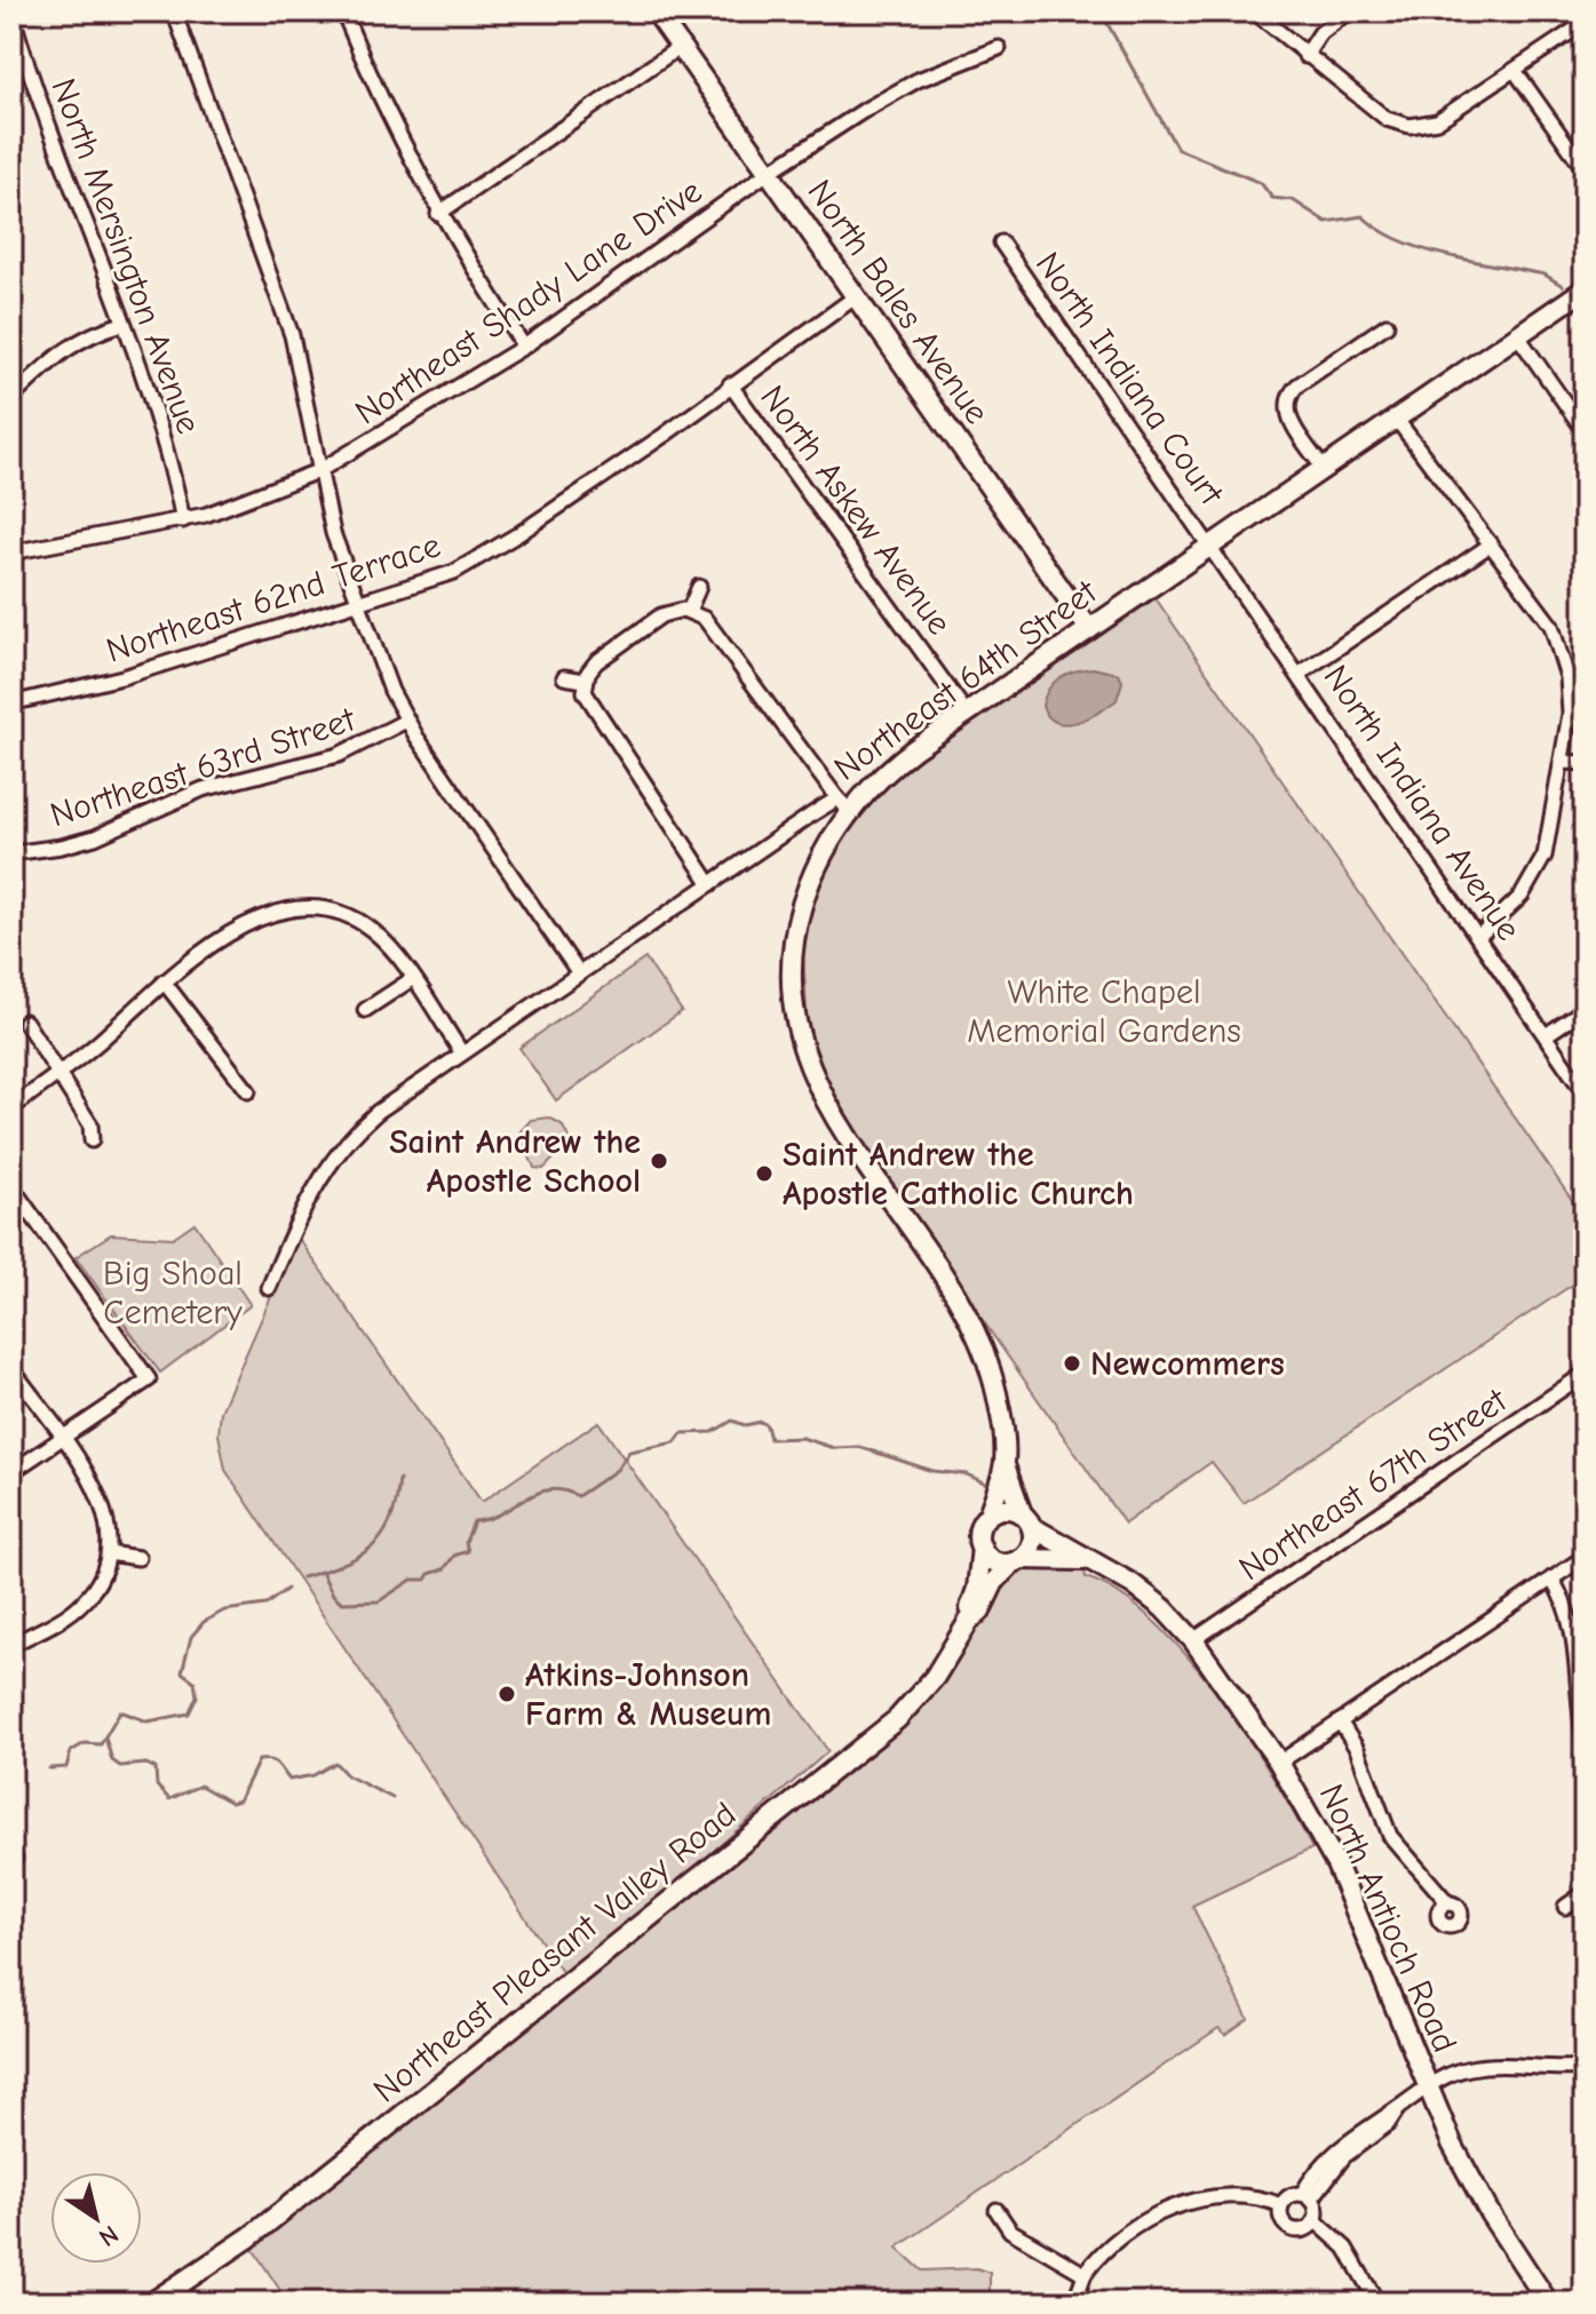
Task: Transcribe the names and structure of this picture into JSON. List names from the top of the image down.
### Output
{
  "streets": {
    "street": [
      "North Mersington Avenue",
      "Northeast Shady Lane Drive",
      "North Bales Avenue",
      "North Indiana Court",
      "North Askew Avenue",
      "Northeast 62nd Terrace",
      "Northeast 64th Street",
      "Northeast 63rd Street",
      "North Indiana Avenue",
      "Northeast 67th Street",
      "North Antioch Road",
      "Northeast Pleasant Valley Road"
    ]
  },
  "crossings": [
    ["North Mersington Avenue", "Northeast Shady Lane Drive"],
    ["Northeast Shady Lane Drive", "North Bales Avenue"],
    ["North Bales Avenue", "Northeast 62nd Terrace"],
    ["North Bales Avenue", "Northeast 64th Street"],
    ["North Indiana Court", "Northeast 64th Street"],
    ["North Indiana Court", "North Indiana Avenue"],
    ["North Askew Avenue", "Northeast 62nd Terrace"],
    ["North Askew Avenue", "Northeast 64th Street"],
    ["Northeast 64th Street", "North Indiana Avenue"],
    ["Northeast 67th Street", "North Antioch Road"],
    ["North Antioch Road", "Northeast Pleasant Valley Road"]
  ],
  "parks": ["White Chapel Memorial Gardens", "Big Shoal Cemetery"],
  "places": [
    "Saint Andrew the Apostle School",
    "Saint Andrew the Apostle Catholic Church",
    "Newcommers",
    "Atkins-Johnson Farm & Museum"
  ],
  "north": "bottom right"
}
